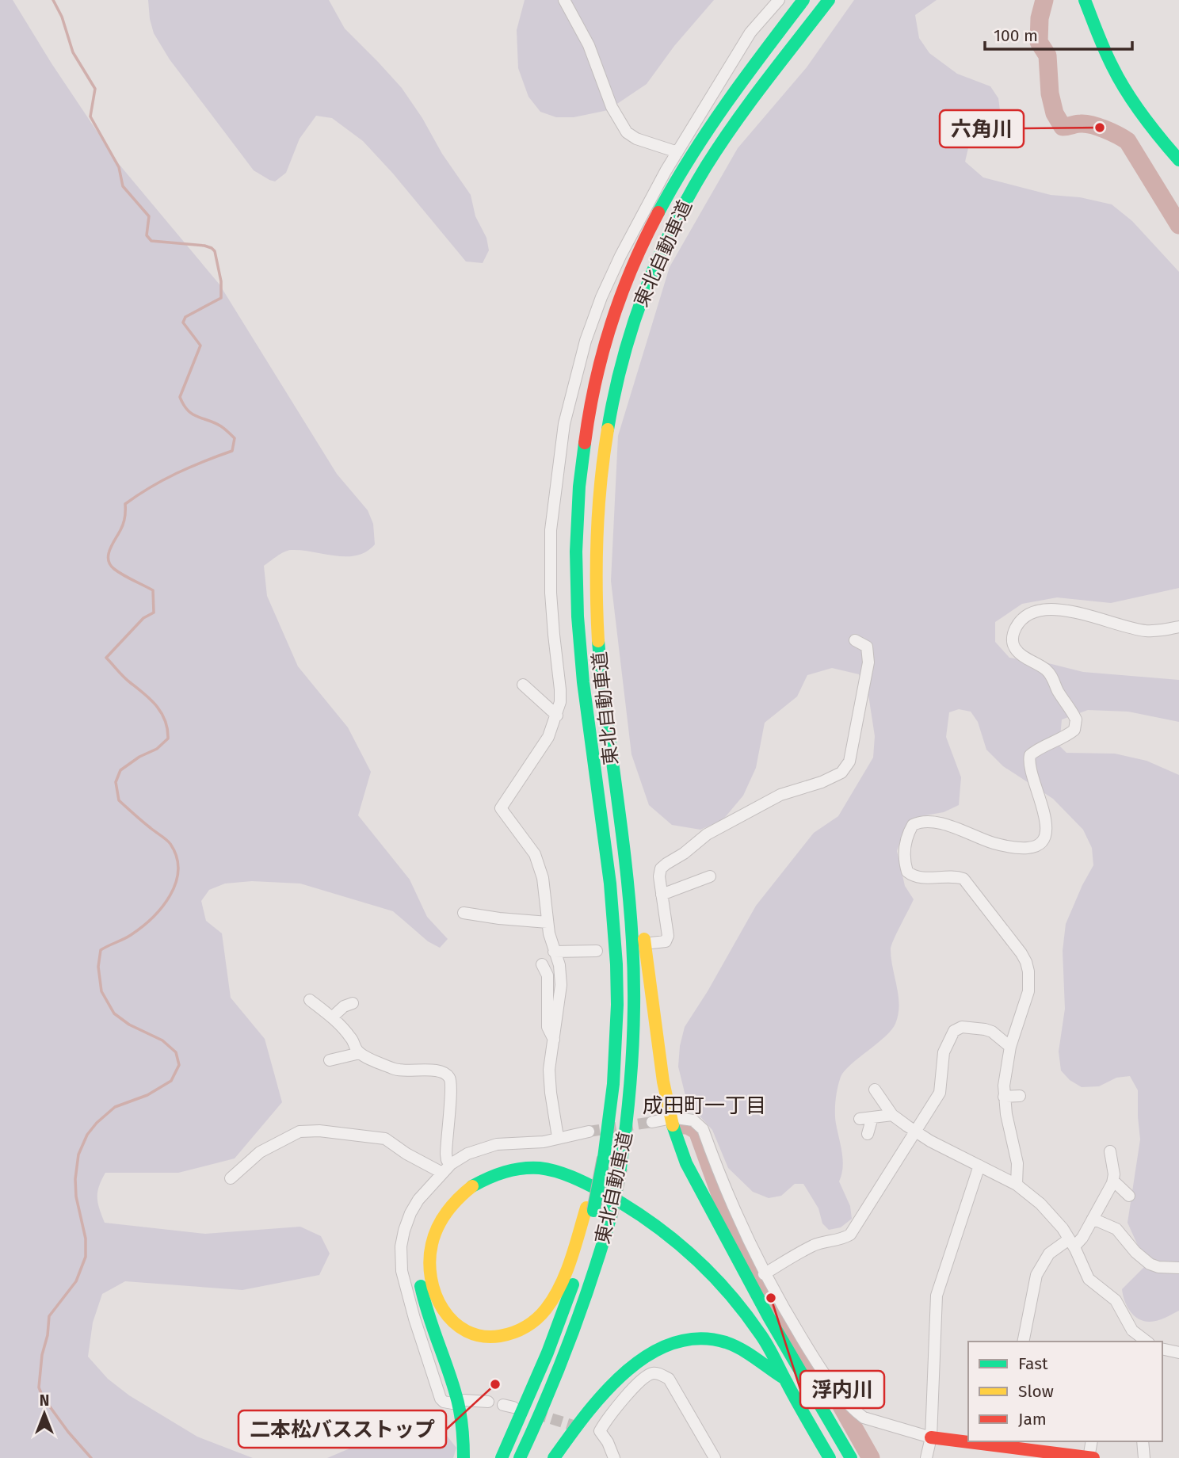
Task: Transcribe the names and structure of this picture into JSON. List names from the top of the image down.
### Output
{
  "streets": {
    "main road": ["東北自動車道"]
  },
  "districts": ["成田町一丁目"],
  "places": ["六角川", "浮内川", "二本松バスストップ"],
  "legend": ["Fast", "Slow", "Jam"],
  "scale_bar": "100 m",
  "north": "top"
}
